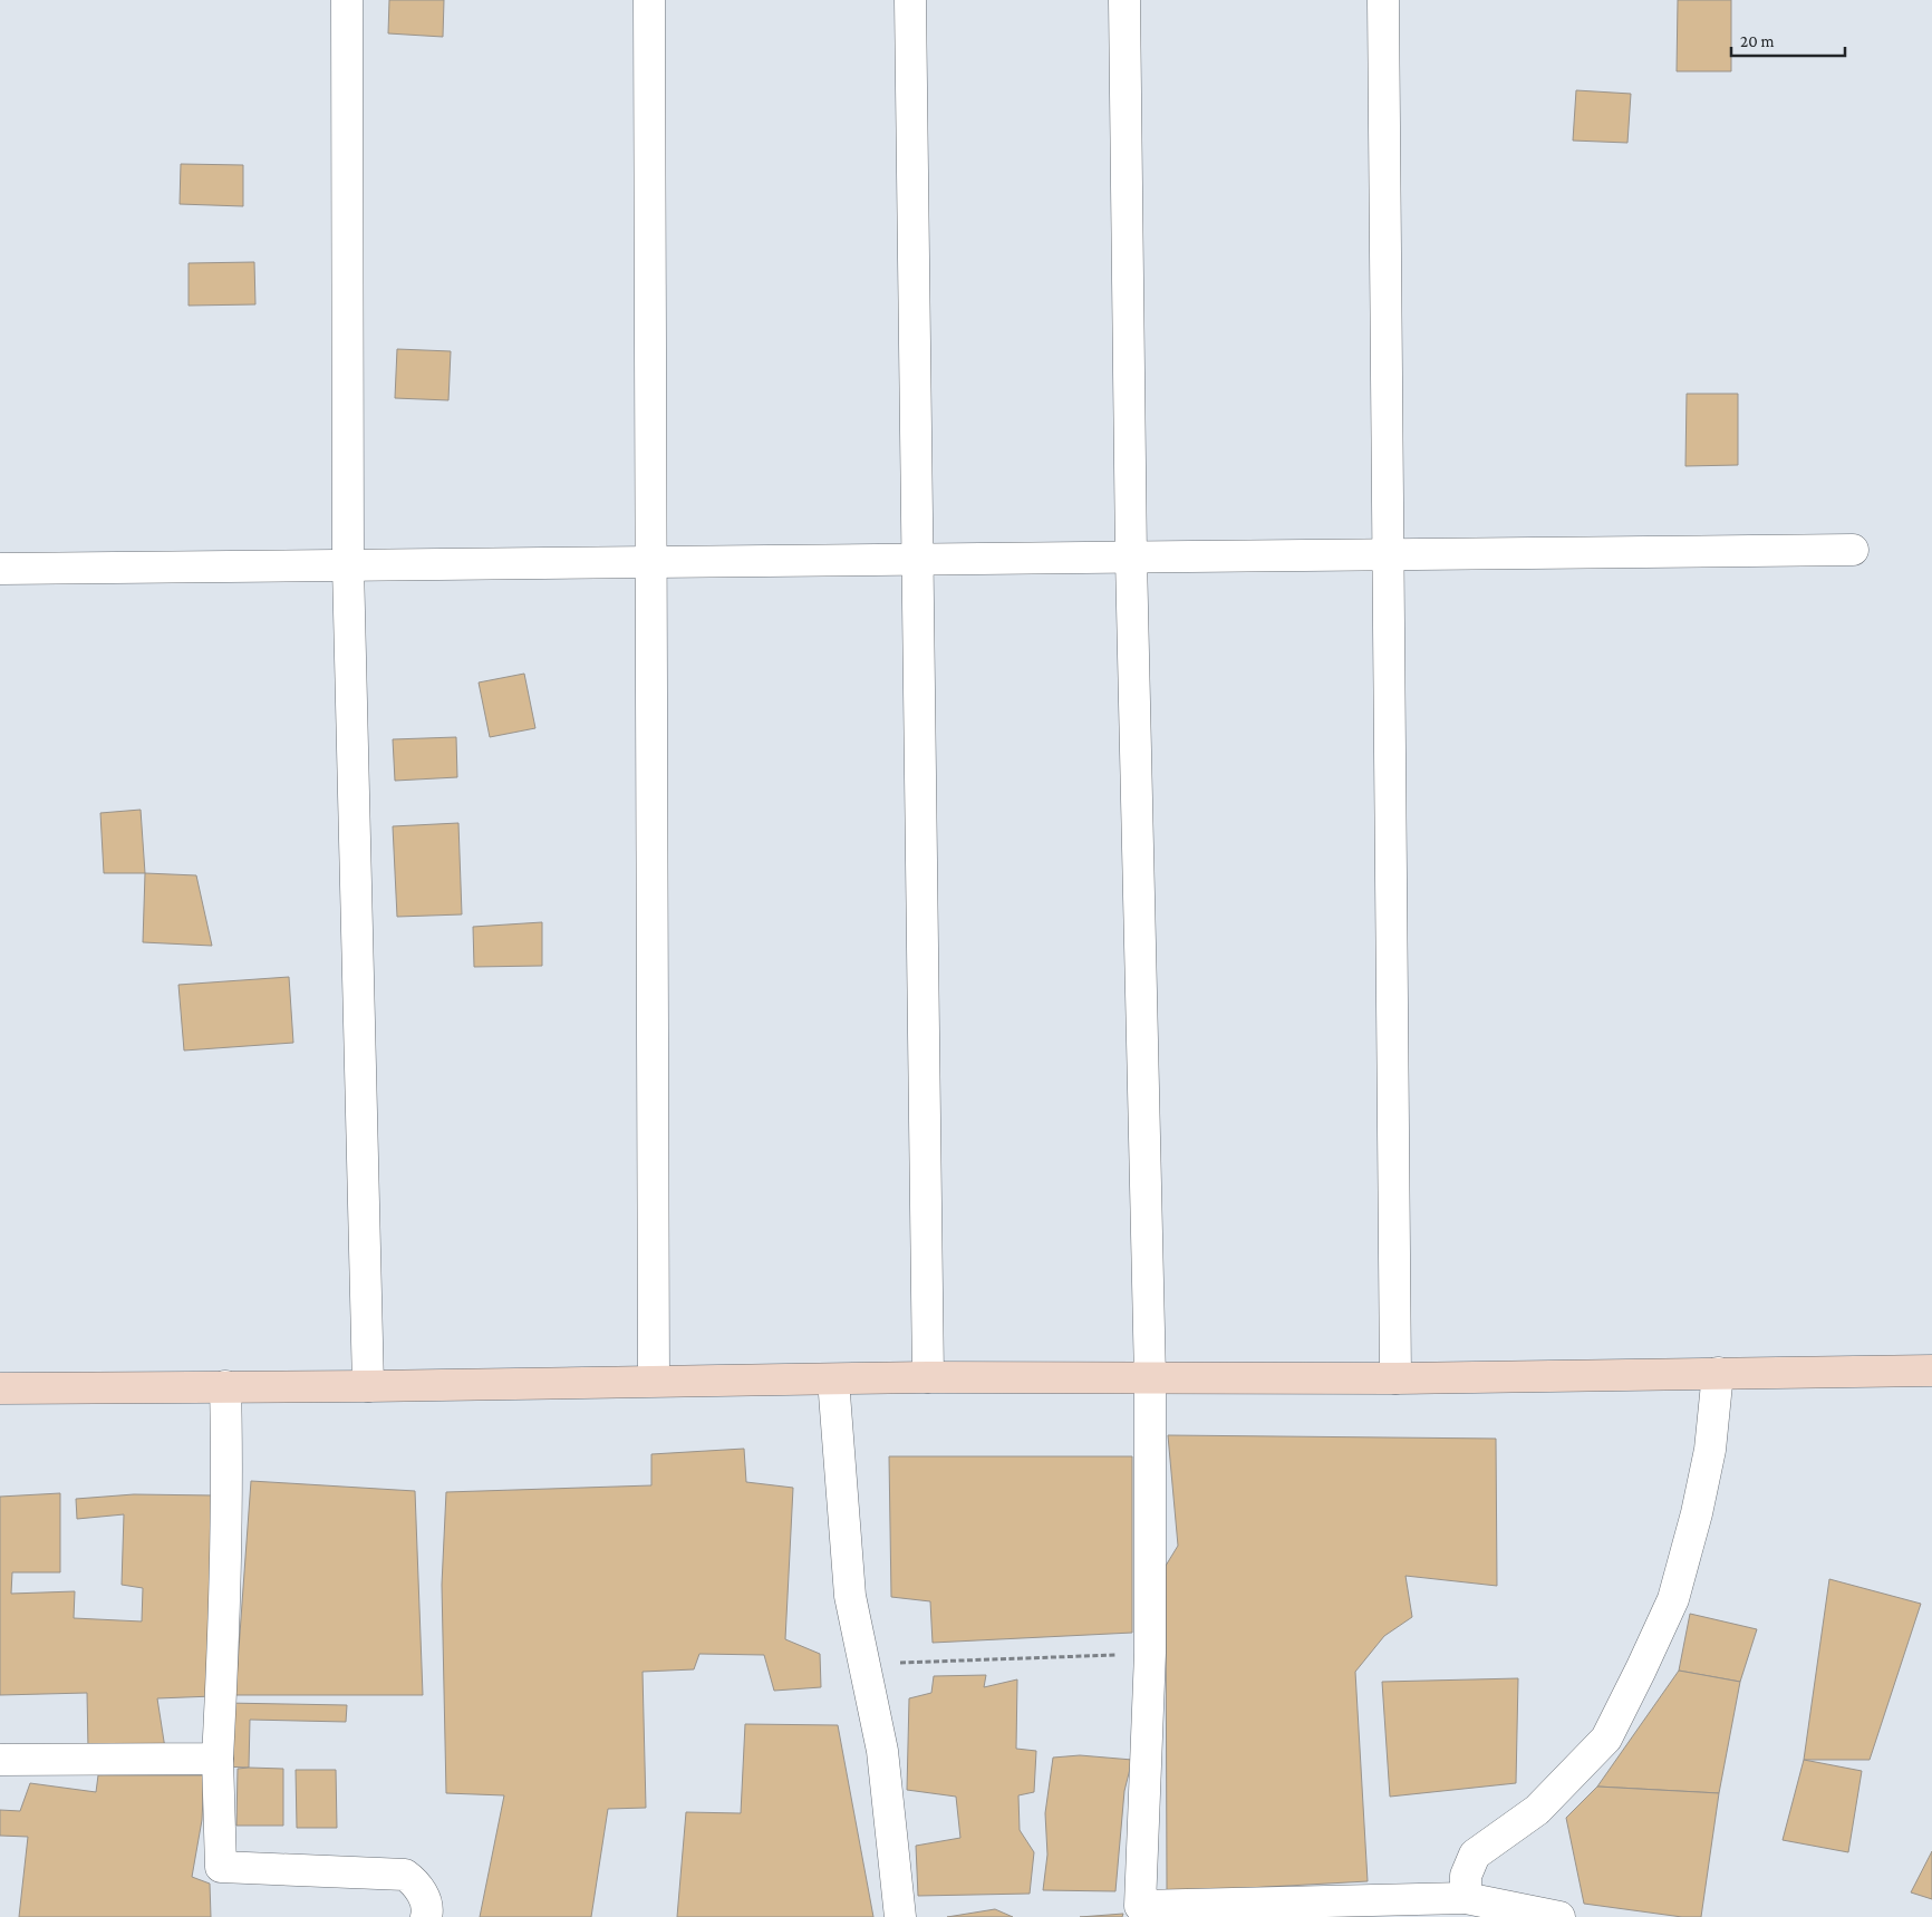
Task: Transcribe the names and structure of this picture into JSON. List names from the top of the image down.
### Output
{
  "scale_bar": "20 m"
}
